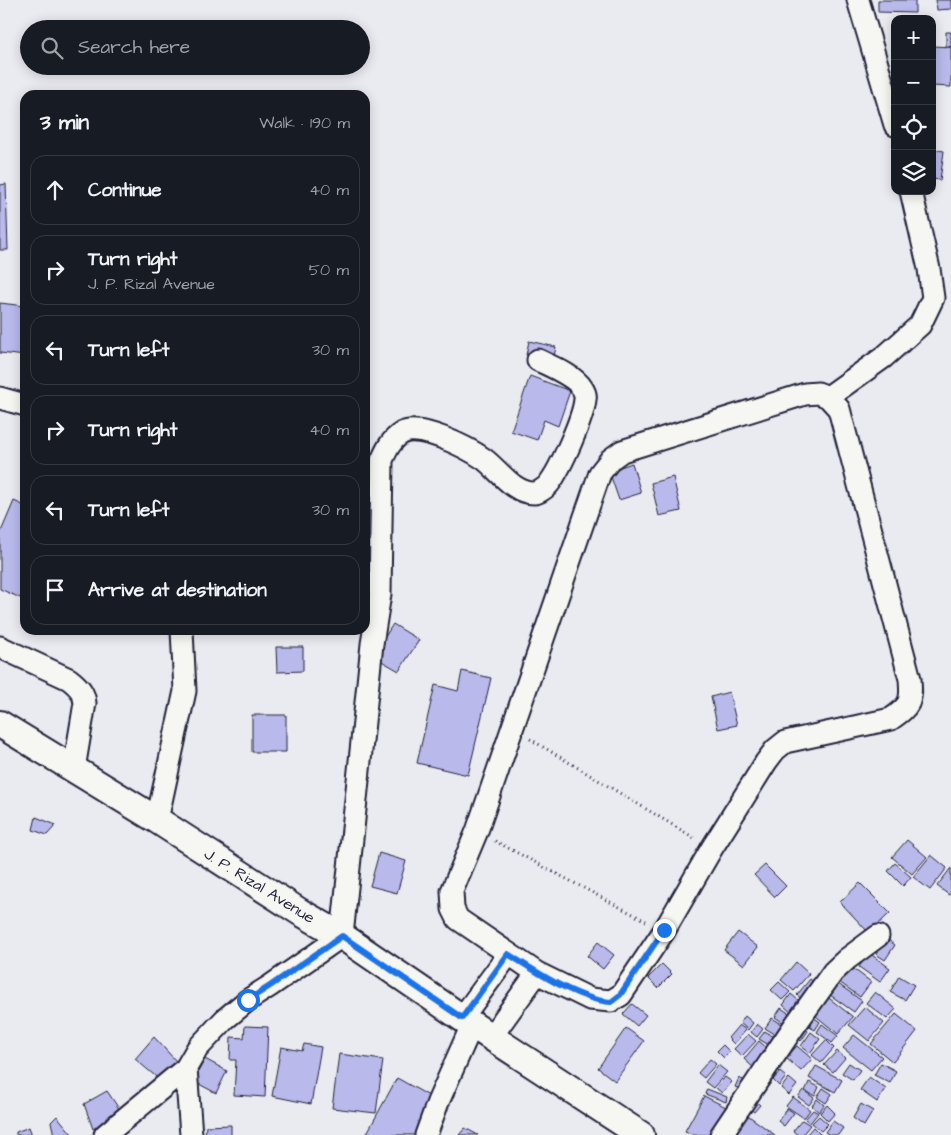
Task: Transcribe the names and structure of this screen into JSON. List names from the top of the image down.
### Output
{
  "streets": {
    "main road": ["J. P. Rizal Avenue"]
  },
  "page": {
    "map_buttons": ["+", "−"],
    "search": "Search here",
    "heading": ["3 min", "Walk · 190 m"],
    "list": [
      ["Continue", "40 m"],
      ["Turn right", "J. P. Rizal Avenue", "50 m"],
      ["Turn left", "30 m"],
      ["Turn right", "40 m"],
      ["Turn left", "30 m"],
      "Arrive at destination"
    ]
  }
}
